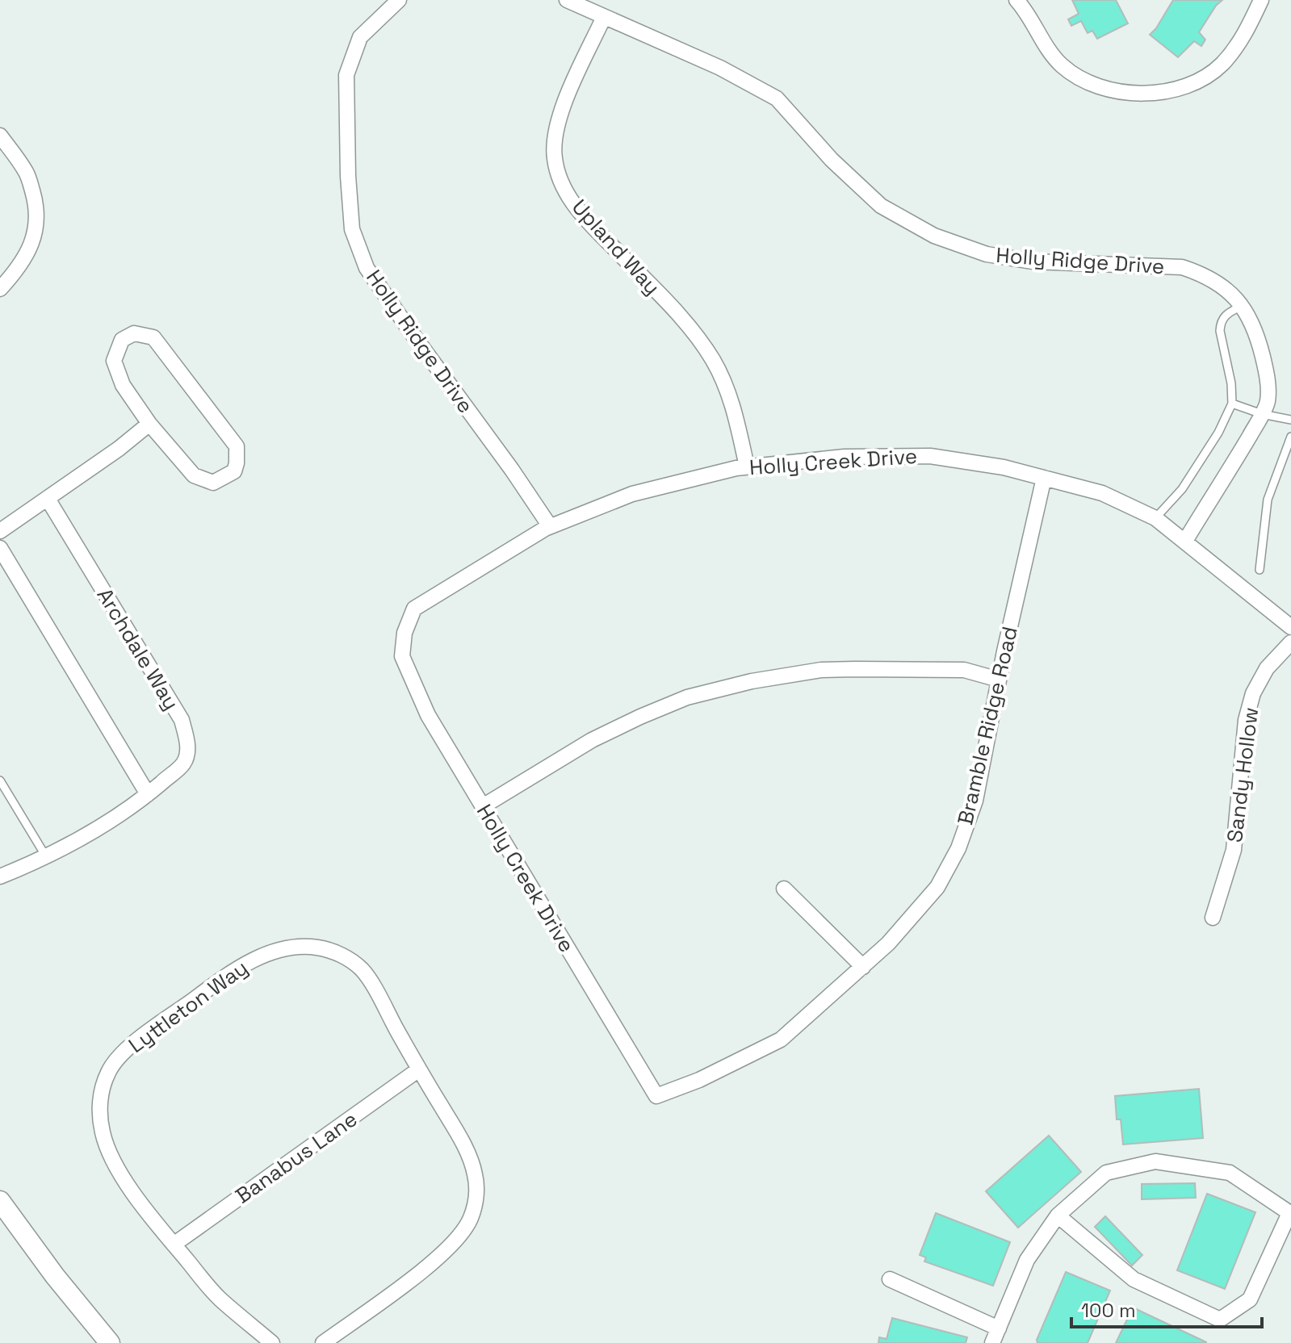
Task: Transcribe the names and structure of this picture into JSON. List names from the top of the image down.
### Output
{
  "streets": {
    "street": [
      "Upland Way",
      "Holly Ridge Drive",
      "Holly Creek Drive",
      "Archdale Way",
      "Bramble Ridge Road",
      "Sandy Hollow",
      "Lyttleton Way",
      "Banabus Lane"
    ]
  },
  "crossings": [
    ["Upland Way", "Holly Ridge Drive"],
    ["Upland Way", "Holly Creek Drive"],
    ["Holly Ridge Drive", "Holly Creek Drive"],
    ["Holly Creek Drive", "Bramble Ridge Road"],
    ["Lyttleton Way", "Banabus Lane"]
  ],
  "scale_bar": "100 m"
}
